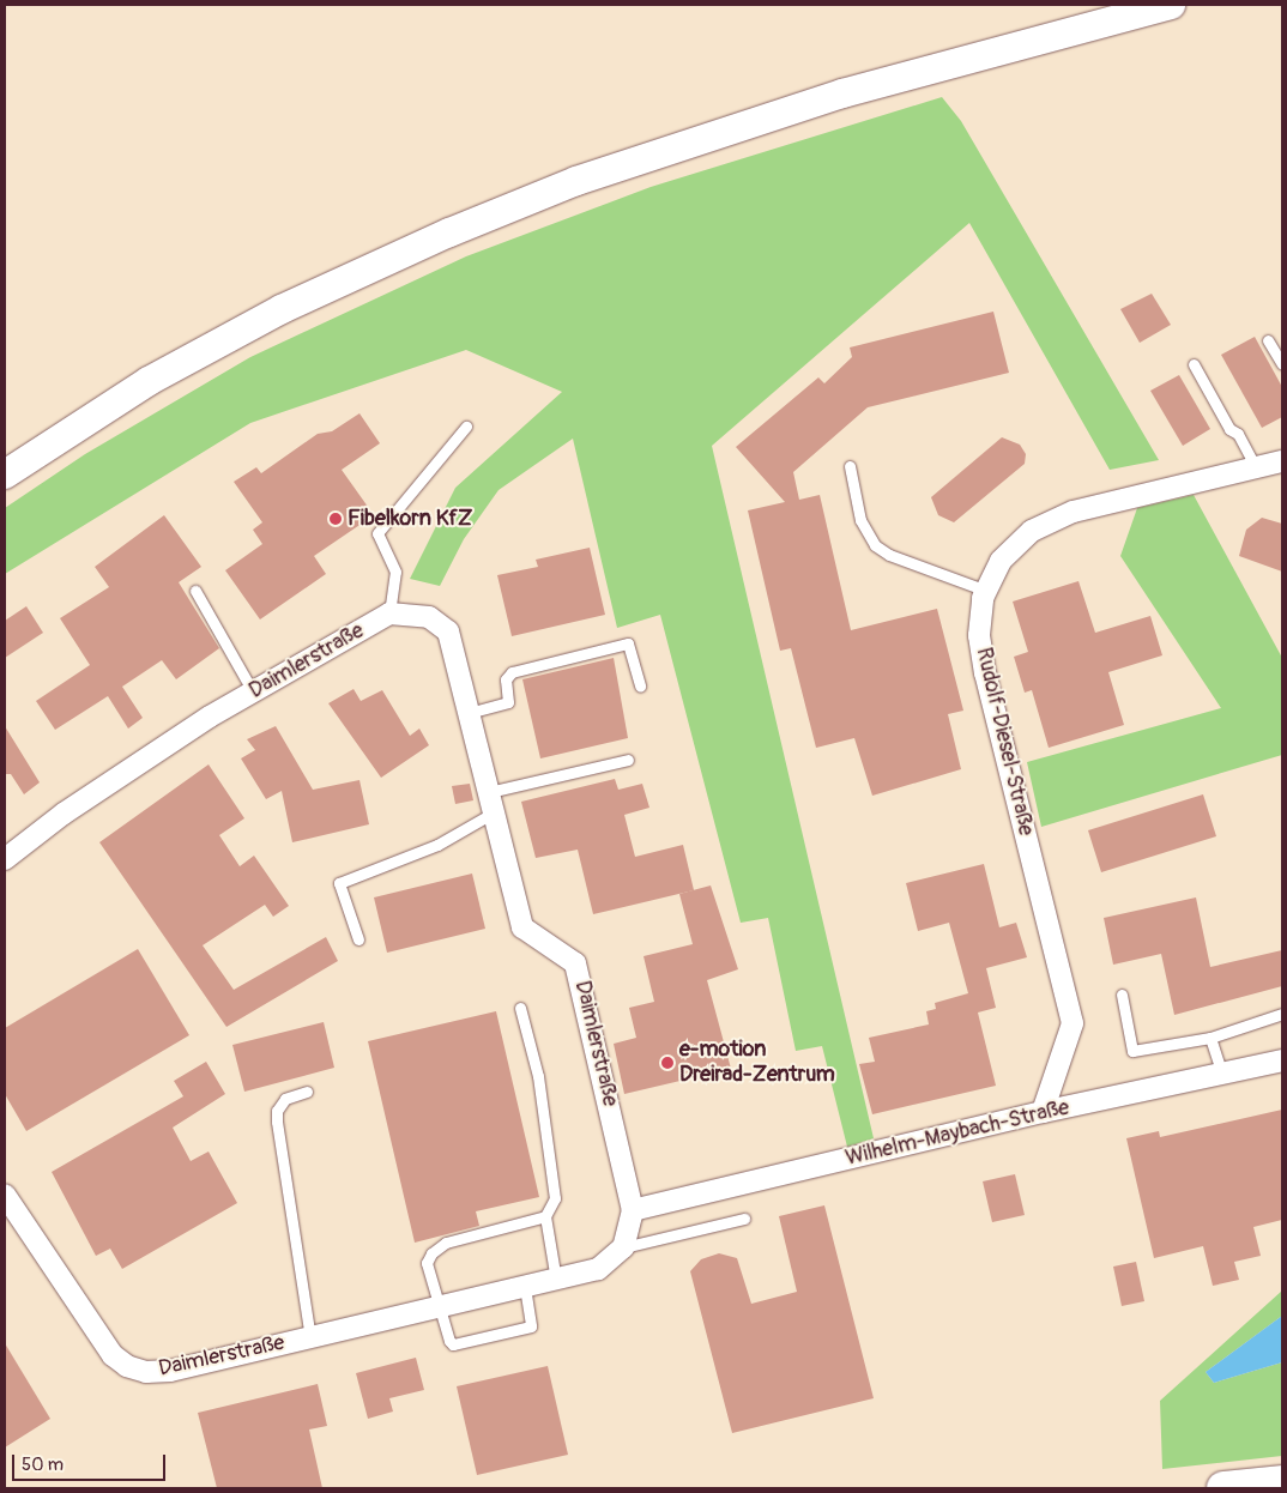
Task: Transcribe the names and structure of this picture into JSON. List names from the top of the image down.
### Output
{
  "streets": {
    "street": ["Daimlerstraße", "Rudolf-Diesel-Straße", "Wilhelm-Maybach-Straße"]
  },
  "crossings": [
    ["Daimlerstraße", "Wilhelm-Maybach-Straße"],
    ["Rudolf-Diesel-Straße", "Wilhelm-Maybach-Straße"]
  ],
  "places": ["Fibelkorn KfZ", "e-motion Dreirad-Zentrum"],
  "scale_bar": "50 m"
}
